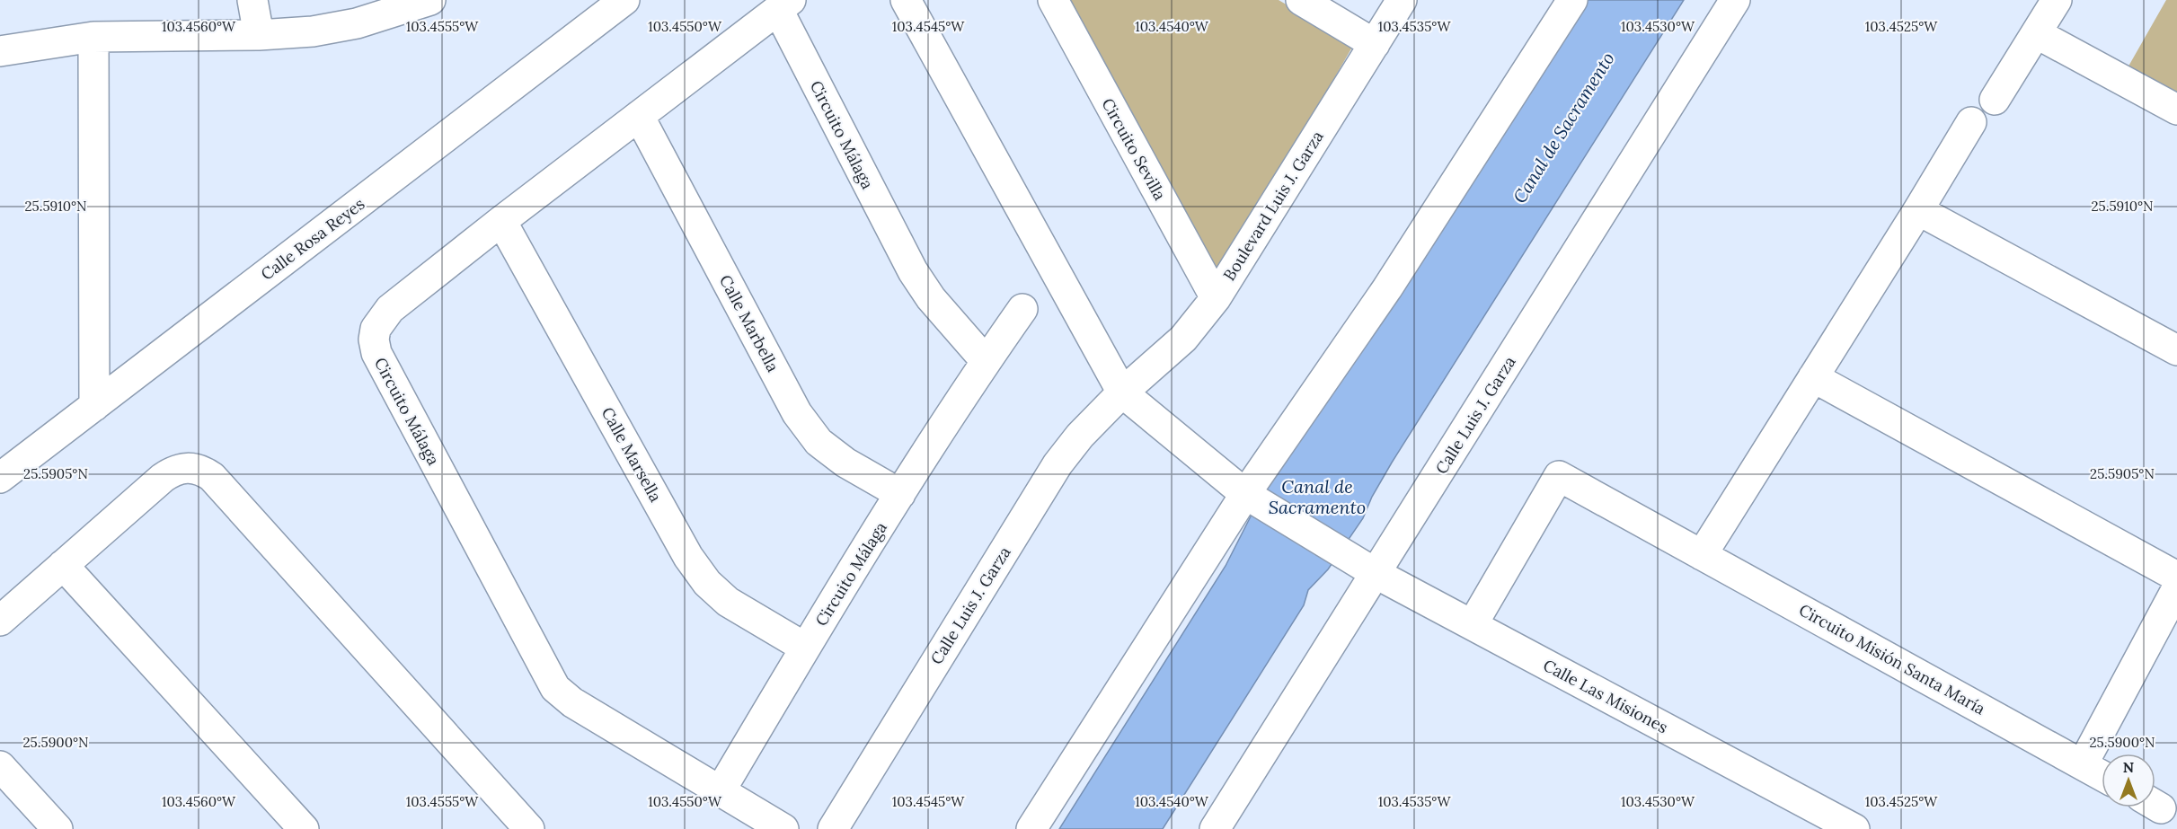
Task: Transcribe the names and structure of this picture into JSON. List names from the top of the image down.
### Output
{
  "streets": {
    "street": [
      "Circuito Málaga",
      "Circuito Sevilla",
      "Boulevard Luis J. Garza",
      "Calle Rosa Reyes",
      "Calle Marbella",
      "Calle Luis J. Garza",
      "Calle Marsella",
      "Circuito Misión Santa María",
      "Calle Las Misiones"
    ]
  },
  "crossings": [
    ["Circuito Málaga", "Calle Marbella"],
    ["Circuito Málaga", "Calle Marsella"],
    ["Circuito Sevilla", "Boulevard Luis J. Garza"],
    ["Boulevard Luis J. Garza", "Calle Luis J. Garza"],
    ["Boulevard Luis J. Garza", "Calle Las Misiones"],
    ["Calle Luis J. Garza", "Calle Las Misiones"],
    ["Circuito Misión Santa María", "Calle Las Misiones"]
  ],
  "water": ["Canal de Sacramento"],
  "north": "top",
  "coordinates": [
    "103.4560°W",
    "103.4555°W",
    "103.4550°W",
    "103.4545°W",
    "103.4540°W",
    "103.4535°W",
    "103.4530°W",
    "103.4525°W",
    "25.5910°N",
    "25.5905°N",
    "25.5900°N"
  ]
}
